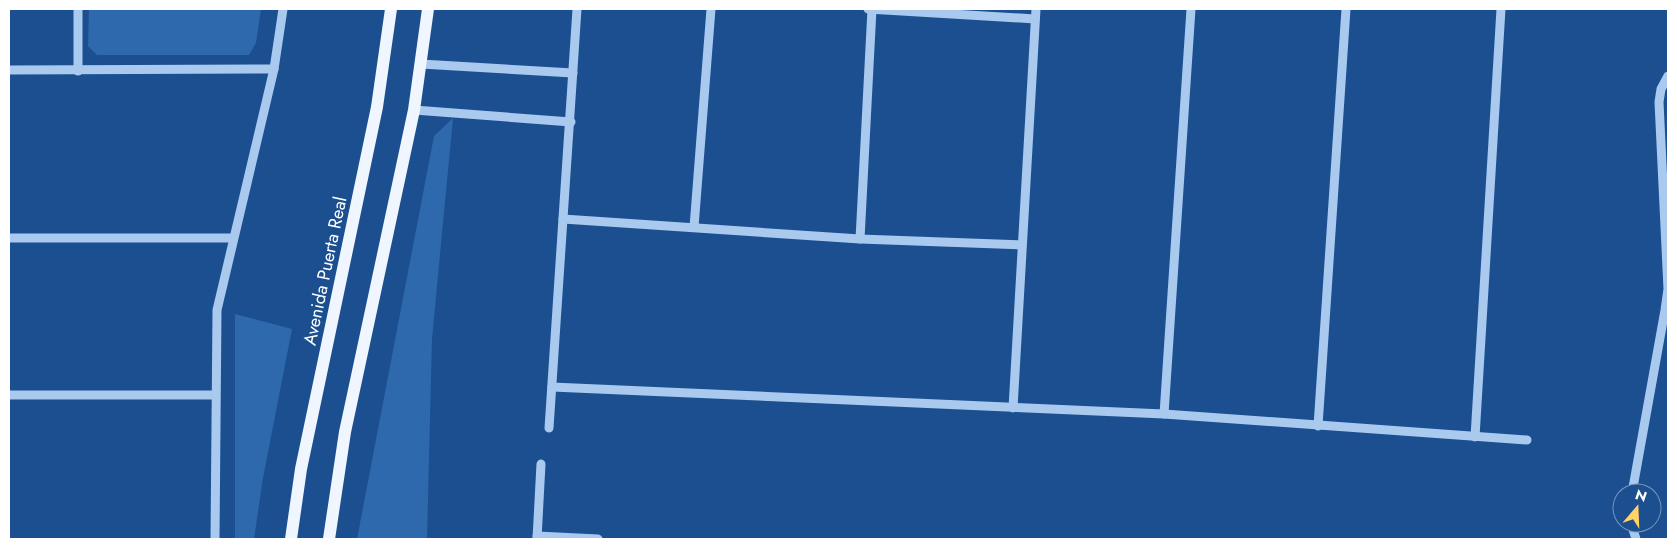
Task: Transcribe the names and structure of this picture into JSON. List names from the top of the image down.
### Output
{
  "streets": {
    "main road": ["Avenida Puerta Real"]
  },
  "north": "top"
}
